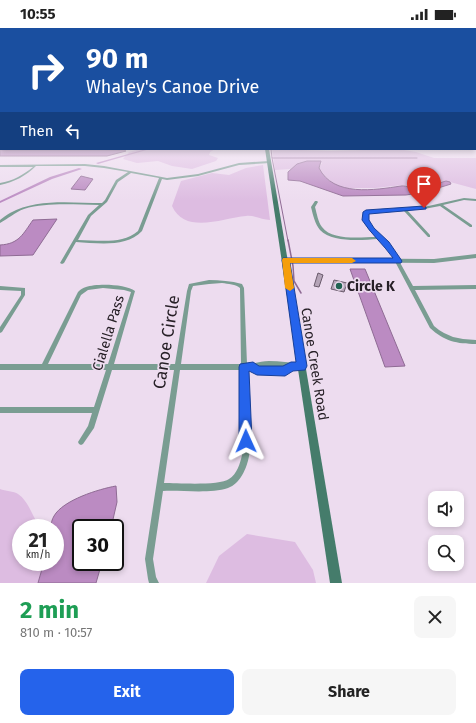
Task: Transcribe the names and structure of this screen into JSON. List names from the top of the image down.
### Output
{
  "streets": {
    "main road": ["Canoe Creek Road"],
    "street": ["Cialella Pass", "Canoe Circle"]
  },
  "places": ["Circle K"],
  "page": {
    "status": "10:55",
    "turn": ["90 m", "Whaley's Canoe Drive"],
    "then": "Then",
    "speed": "21 km/h",
    "limit": "30",
    "heading": ["2 min", "810 m · 10:57"],
    "buttons": ["Exit", "Share"]
  }
}
